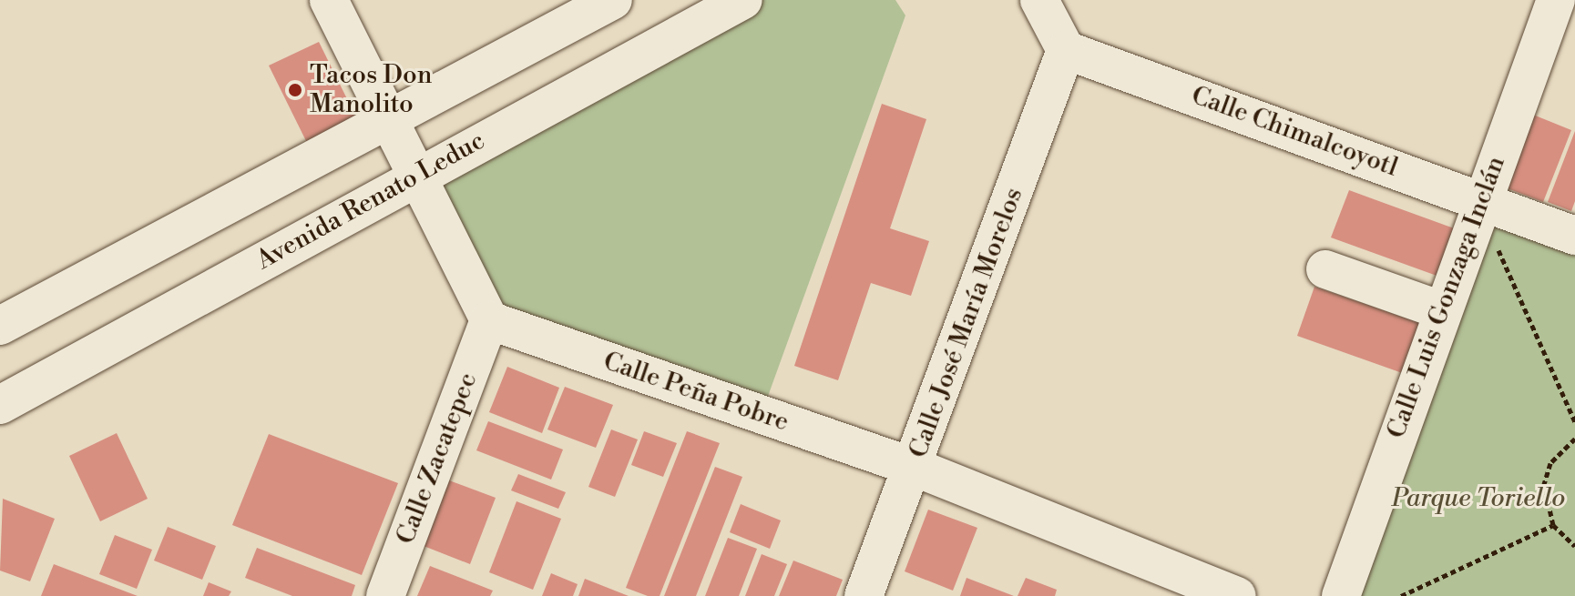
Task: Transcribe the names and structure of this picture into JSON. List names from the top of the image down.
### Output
{
  "streets": {
    "street": [
      "Calle Chimalcoyotl",
      "Avenida Renato Leduc",
      "Calle Luis Gonzaga Inclán",
      "Calle José María Morelos",
      "Calle Peña Pobre",
      "Calle Zacatepec"
    ]
  },
  "crossings": [
    ["Calle Chimalcoyotl", "Calle Luis Gonzaga Inclán"],
    ["Calle Chimalcoyotl", "Calle José María Morelos"],
    ["Calle José María Morelos", "Calle Peña Pobre"],
    ["Calle Peña Pobre", "Calle Zacatepec"]
  ],
  "parks": ["Parque Toriello"],
  "places": ["Tacos Don Manolito"]
}
